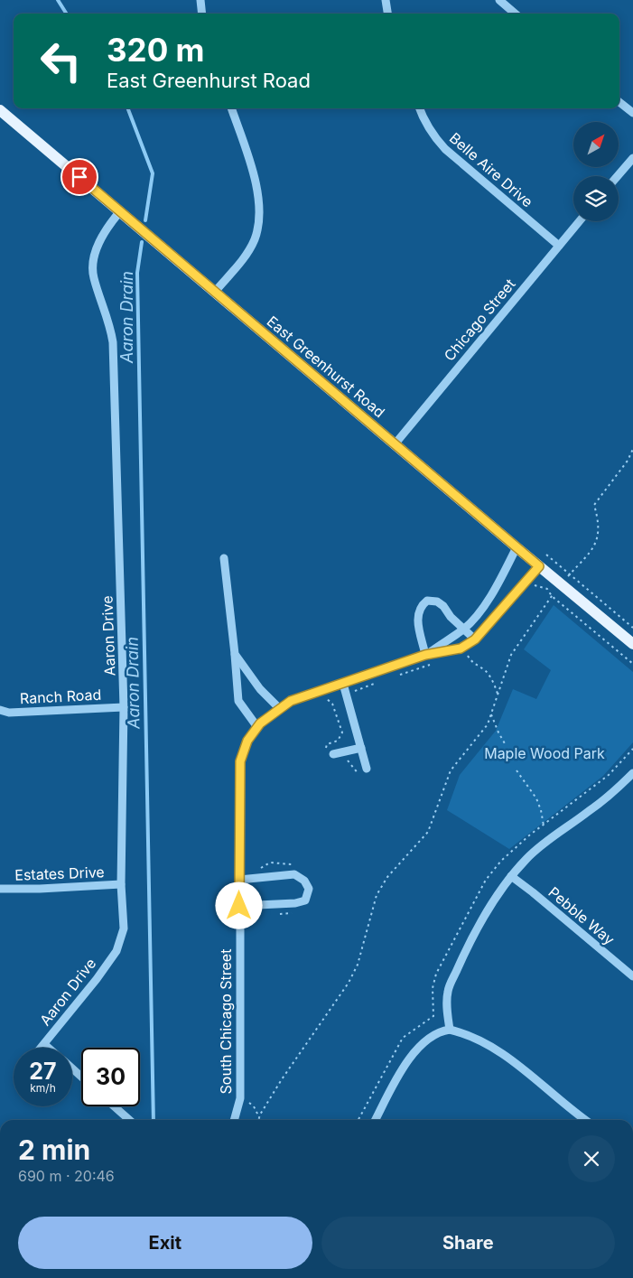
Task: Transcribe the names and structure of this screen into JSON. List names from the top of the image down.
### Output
{
  "streets": {
    "main road": ["East Greenhurst Road"],
    "street": [
      "Belle Aire Drive",
      "Chicago Street",
      "Aaron Drive",
      "Ranch Road",
      "Estates Drive",
      "Pebble Way",
      "South Chicago Street"
    ]
  },
  "crossings": [
    ["Belle Aire Drive", "Chicago Street"],
    ["Chicago Street", "East Greenhurst Road"],
    ["East Greenhurst Road", "Aaron Drive"],
    ["East Greenhurst Road", "South Chicago Street"],
    ["Aaron Drive", "Ranch Road"],
    ["Aaron Drive", "Estates Drive"]
  ],
  "water": ["Aaron Drain"],
  "parks": ["Maple Wood Park"],
  "north": "top right",
  "page": {
    "turn": ["320 m", "East Greenhurst Road"],
    "speed": "27 km/h",
    "limit": "30",
    "heading": ["2 min", "690 m · 20:46"],
    "buttons": ["Exit", "Share"]
  }
}
